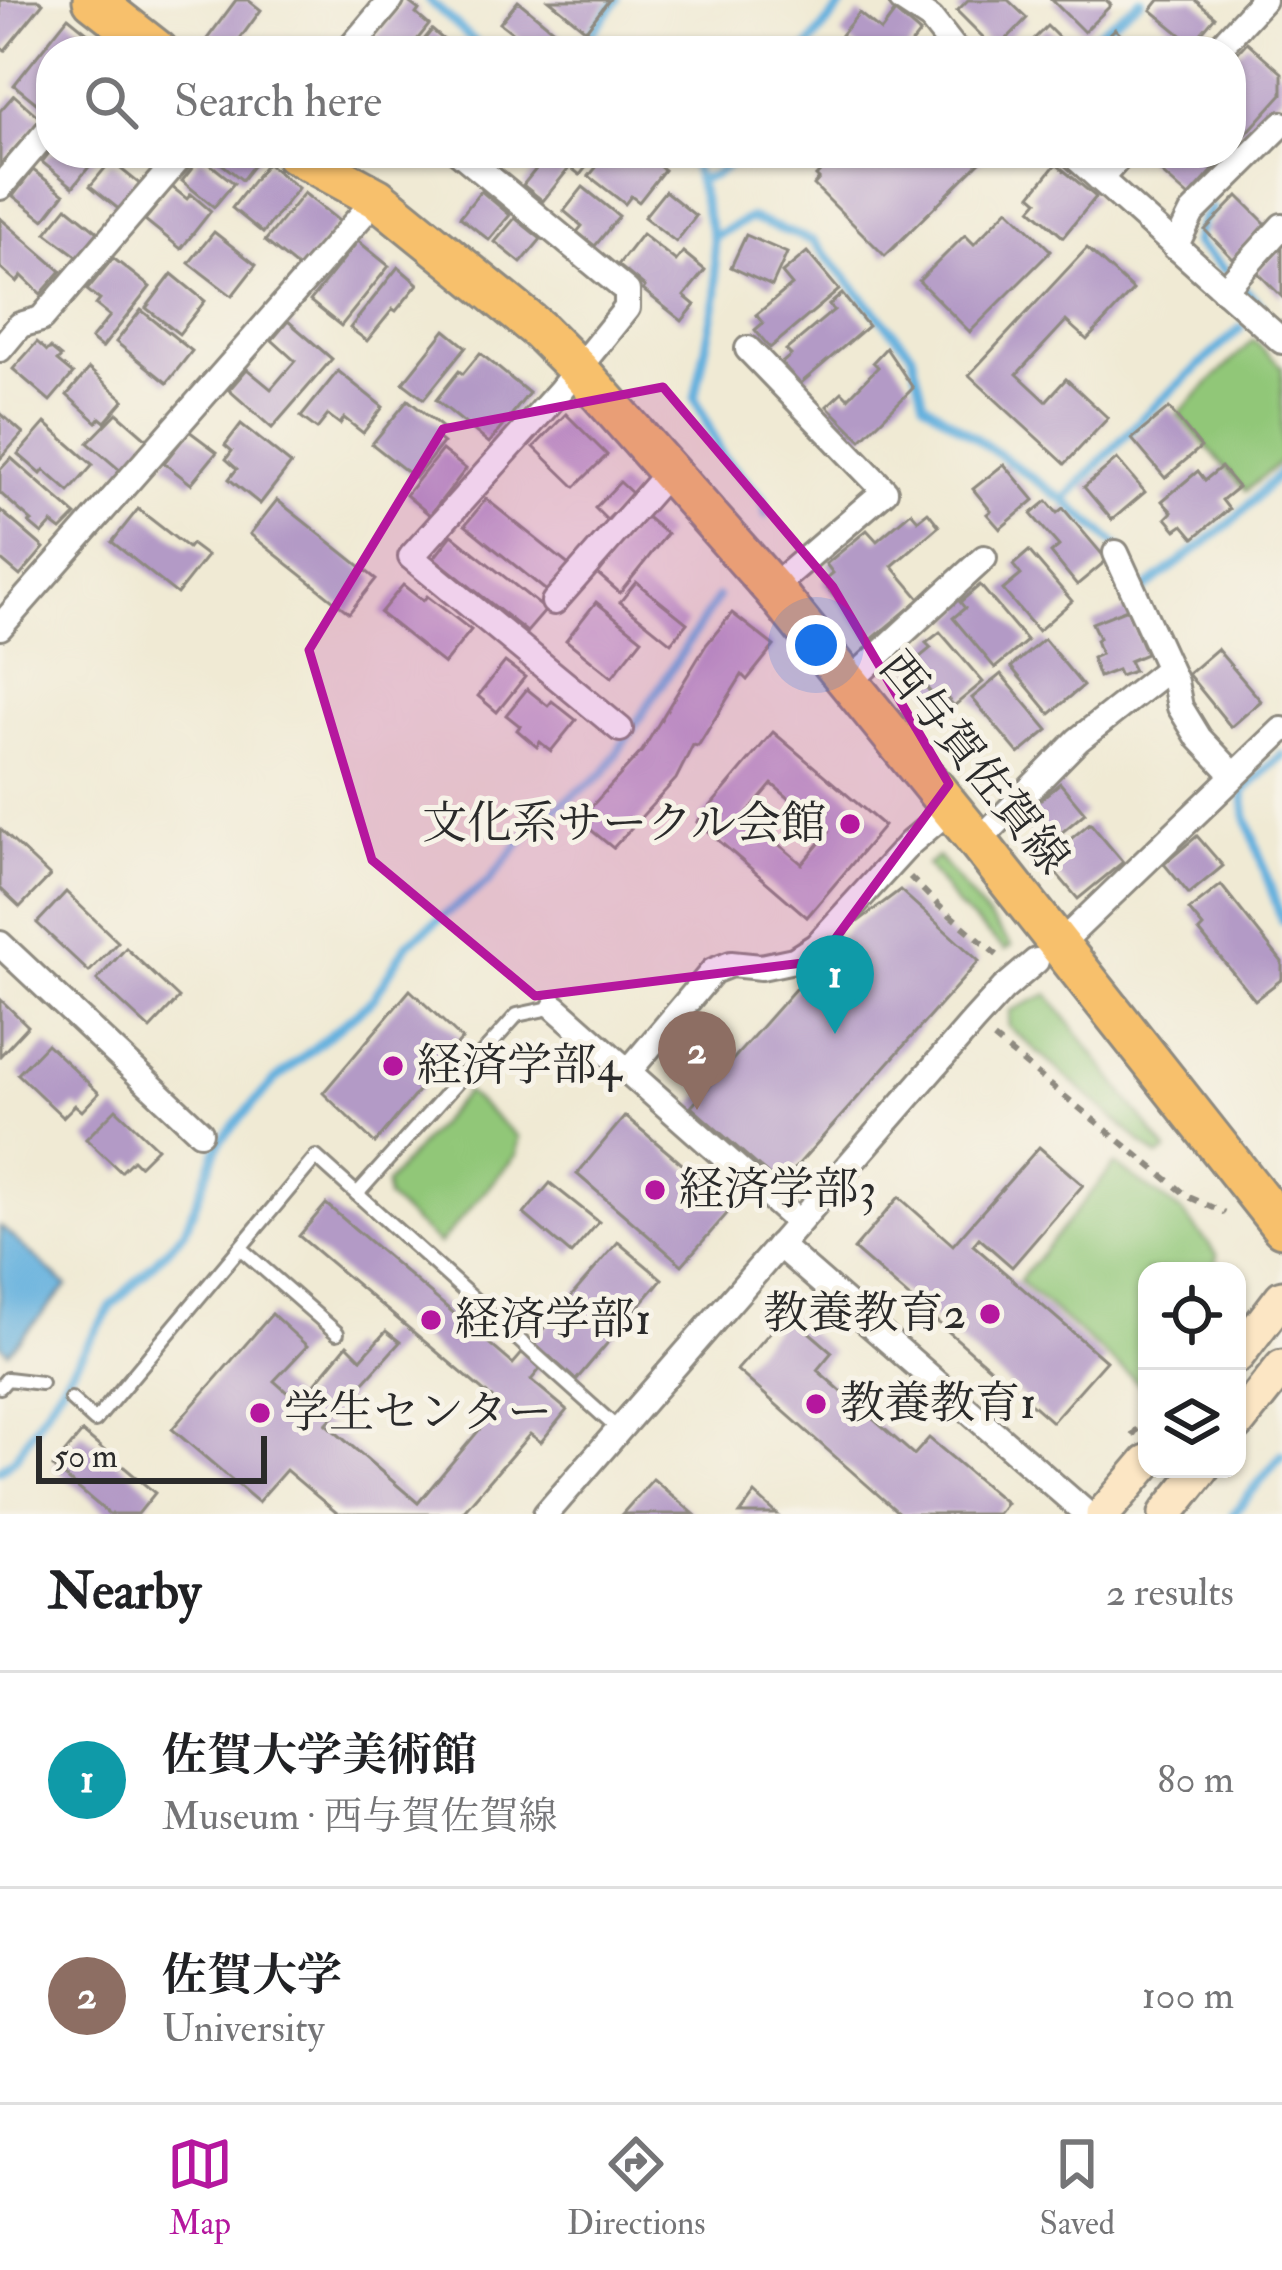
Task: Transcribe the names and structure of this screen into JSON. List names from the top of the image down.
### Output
{
  "streets": {
    "main road": ["西与賀佐賀線"]
  },
  "places": [
    "文化系サークル会館",
    "経済学部4",
    "経済学部3",
    "教養教育2",
    "経済学部1",
    "教養教育1",
    "学生センター"
  ],
  "scale_bar": "50 m",
  "page": {
    "search": "Search here",
    "pins": ["1", "2"],
    "scale": "50 m",
    "heading": ["Nearby", "2 results"],
    "list": [
      {
        "mark": "1",
        "name": "佐賀大学美術館",
        "note": "Museum · 西与賀佐賀線",
        "value": "80 m"
      },
      {
        "mark": "2",
        "name": "佐賀大学",
        "note": "University",
        "value": "100 m"
      }
    ],
    "nav": ["Map", "Directions", "Saved"]
  }
}
